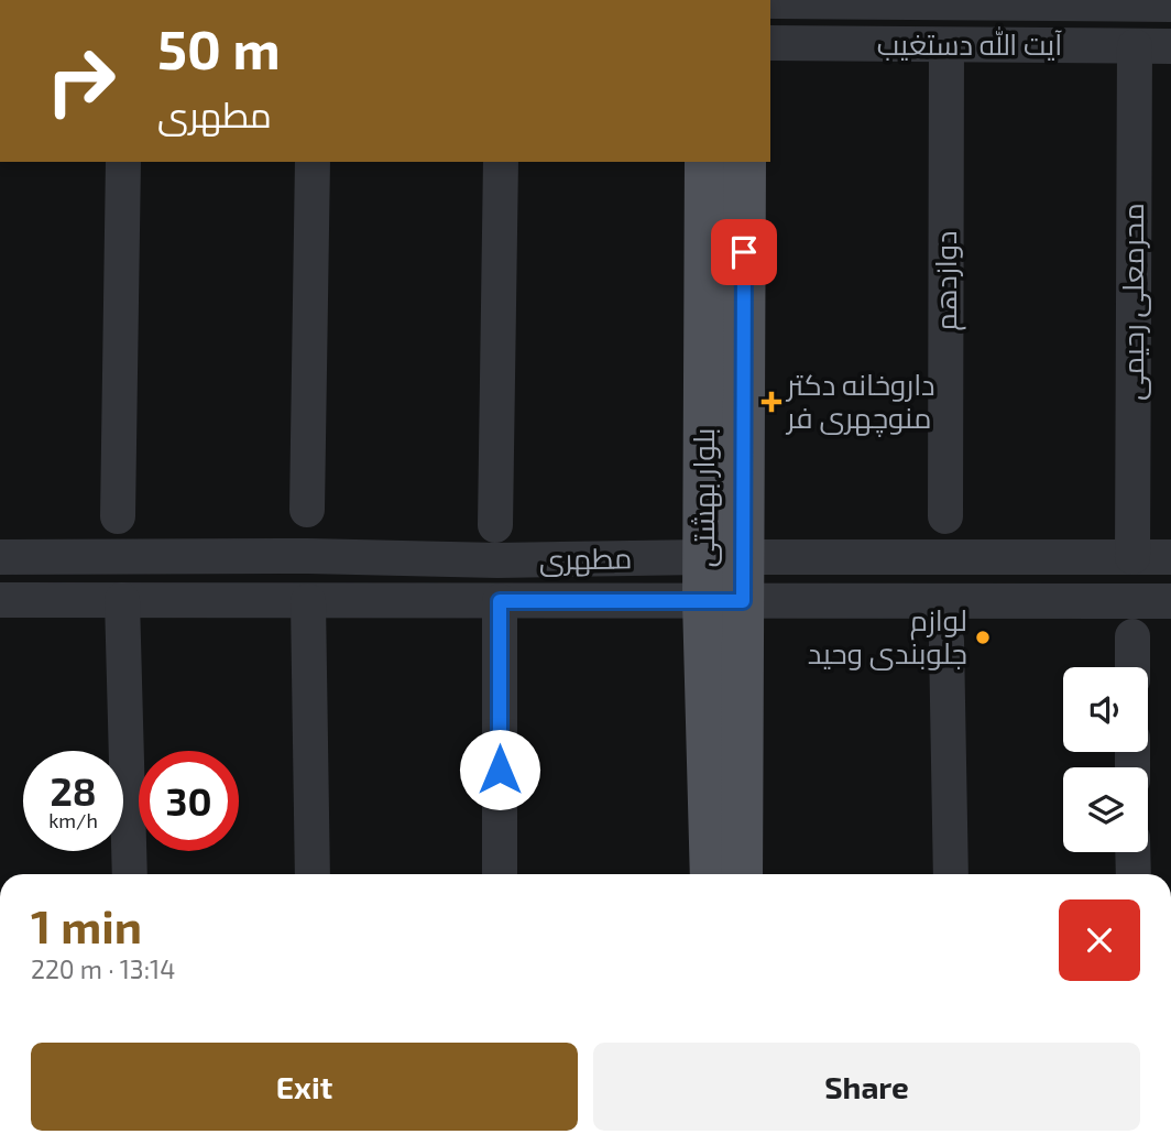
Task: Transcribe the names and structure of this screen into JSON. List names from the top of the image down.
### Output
{
  "streets": {
    "main road": ["بلوار بهشتی"],
    "street": [
      "آیت الله دستغیب",
      "دوازدهم",
      "محرمعلی رحیمی",
      "مطهری"
    ]
  },
  "crossings": [
    ["آیت الله دستغیب", "دوازدهم"],
    ["آیت الله دستغیب", "محرمعلی رحیمی"],
    ["محرمعلی رحیمی", "مطهری"],
    ["بلوار بهشتی", "مطهری"]
  ],
  "places": {
    "health": ["داروخانه دکتر منوچهری فر"],
    "other": ["لوازم جلوبندی وحید"]
  },
  "page": {
    "turn": ["50 m", "مطهری"],
    "speed": "28 km/h",
    "limit": "30",
    "heading": ["1 min", "220 m · 13:14"],
    "buttons": ["Exit", "Share"]
  }
}
